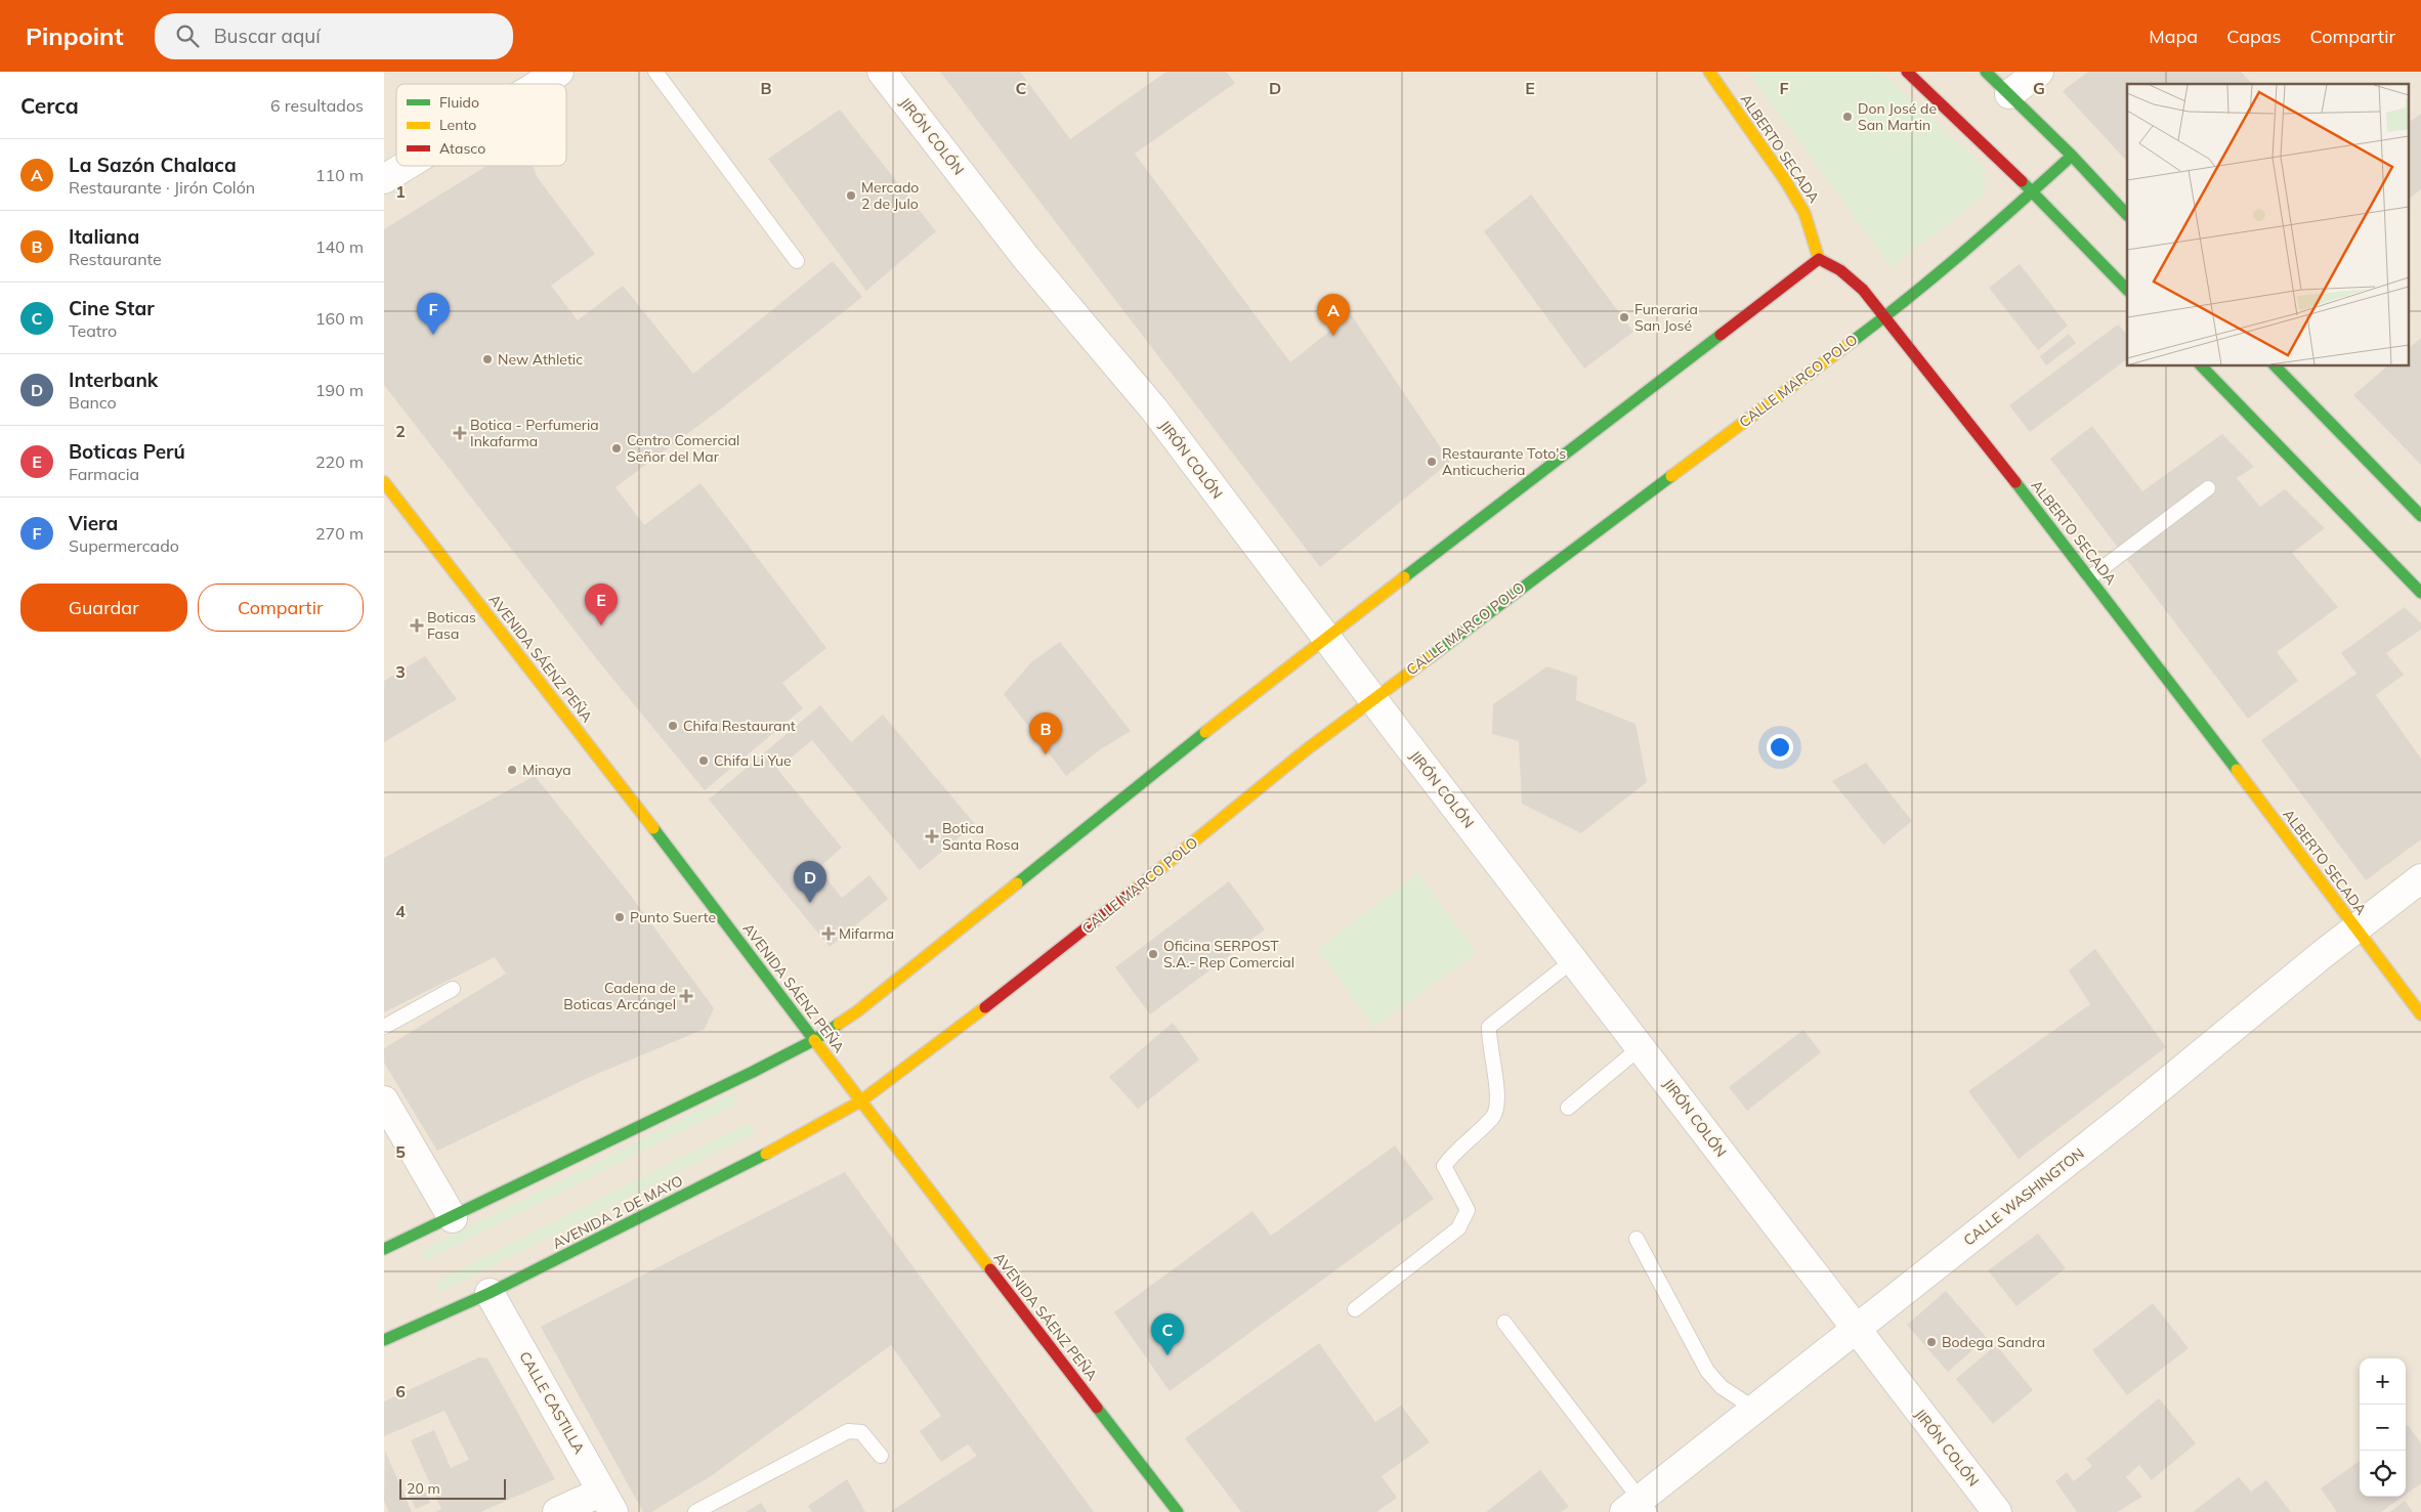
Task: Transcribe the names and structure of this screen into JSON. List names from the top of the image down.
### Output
{
  "streets": {
    "main road": [
      "ALBERTO SECADA",
      "CALLE MARCO POLO",
      "AVENIDA SÁENZ PEÑA",
      "AVENIDA 2 DE MAYO"
    ],
    "street": ["JIRÓN COLÓN", "CALLE WASHINGTON", "CALLE CASTILLA"]
  },
  "crossings": [
    ["JIRÓN COLÓN", "CALLE MARCO POLO"],
    ["JIRÓN COLÓN", "CALLE WASHINGTON"],
    ["ALBERTO SECADA", "CALLE MARCO POLO"],
    ["ALBERTO SECADA", "CALLE WASHINGTON"],
    ["CALLE MARCO POLO", "AVENIDA SÁENZ PEÑA"],
    ["CALLE MARCO POLO", "AVENIDA 2 DE MAYO"],
    ["AVENIDA SÁENZ PEÑA", "AVENIDA 2 DE MAYO"],
    ["AVENIDA 2 DE MAYO", "CALLE CASTILLA"]
  ],
  "places": {
    "other": [
      "Don José de San Martin",
      "Mercado 2 de Julo",
      "Funeraria San José",
      "New Athletic",
      "Centro Comercial Señor del Mar",
      "Restaurante Toto's Anticucheria",
      "Chifa Restaurant",
      "Chifa Li Yue",
      "Minaya",
      "Punto Suerte",
      "Oficina SERPOST S.A.- Rep Comercial",
      "Bodega Sandra"
    ],
    "health": [
      "Botica - Perfumeria Inkafarma",
      "Boticas Fasa",
      "Botica Santa Rosa",
      "Mifarma",
      "Cadena de Boticas Arcángel"
    ]
  },
  "legend": ["Fluido", "Lento", "Atasco"],
  "scale_bar": "20 m",
  "page": {
    "header": "Pinpoint",
    "search": "Buscar aquí",
    "nav": ["Mapa", "Capas", "Compartir"],
    "heading": ["Cerca", "6 resultados"],
    "list": [
      {
        "mark": "A",
        "name": "La Sazón Chalaca",
        "note": "Restaurante · Jirón Colón",
        "value": "110 m"
      },
      {
        "mark": "B",
        "name": "Italiana",
        "note": "Restaurante",
        "value": "140 m"
      },
      {
        "mark": "C",
        "name": "Cine Star",
        "note": "Teatro",
        "value": "160 m"
      },
      {
        "mark": "D",
        "name": "Interbank",
        "note": "Banco",
        "value": "190 m"
      },
      {
        "mark": "E",
        "name": "Boticas Perú",
        "note": "Farmacia",
        "value": "220 m"
      },
      {
        "mark": "F",
        "name": "Viera",
        "note": "Supermercado",
        "value": "270 m"
      }
    ],
    "pins": [
      "F",
      "A",
      "E",
      "B",
      "D",
      "C"
    ],
    "buttons": ["Guardar", "Compartir"],
    "map_buttons": ["+", "−"],
    "scale": "20 m"
  },
  "grid": {
    "columns": [
      "B",
      "C",
      "D",
      "E",
      "F",
      "G"
    ],
    "rows": [
      "1",
      "2",
      "3",
      "4",
      "5",
      "6"
    ]
  }
}
